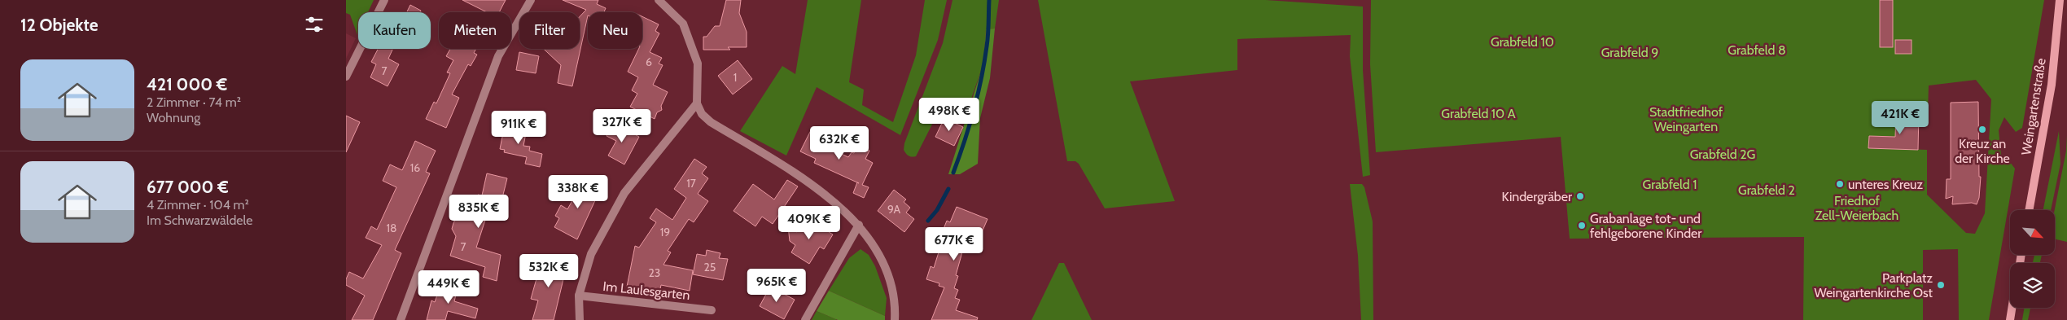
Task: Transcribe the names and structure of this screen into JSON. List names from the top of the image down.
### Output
{
  "streets": {
    "street": ["Weingartenstraße", "Im Laulesgarten"]
  },
  "parks": [
    "Grabfeld 10",
    "Grabfeld 8",
    "Grabfeld 9",
    "Stadtfriedhof Weingarten",
    "Grabfeld 10 A",
    "Grabfeld 2G",
    "Grabfeld 1",
    "Grabfeld 2",
    "Friedhof Zell-Weierbach"
  ],
  "places": [
    "Kreuz an der Kirche",
    "unteres Kreuz",
    "Kindergräber",
    "Grabanlage tot- und fehlgeborene Kinder",
    "Parkplatz Weingartenkirche Ost"
  ],
  "house_numbers": [
    "6",
    "7",
    "1",
    "16",
    "17",
    "9A",
    "18",
    "19",
    "7",
    "25",
    "23"
  ],
  "north": "bottom right",
  "page": {
    "heading": "12 Objekte",
    "chip": [
      "Kaufen",
      "Mieten",
      "Filter",
      "Neu"
    ],
    "list": [
      {
        "name": "421 000 €",
        "note": "2 Zimmer · 74 m² · Wohnung"
      },
      {
        "name": "677 000 €",
        "note": "4 Zimmer · 104 m² · Im Schwarzwäldele"
      }
    ],
    "price": [
      "498K €",
      "421K €",
      "327K €",
      "911K €",
      "632K €",
      "338K €",
      "835K €",
      "409K €",
      "677K €",
      "532K €",
      "965K €",
      "449K €"
    ]
  }
}
